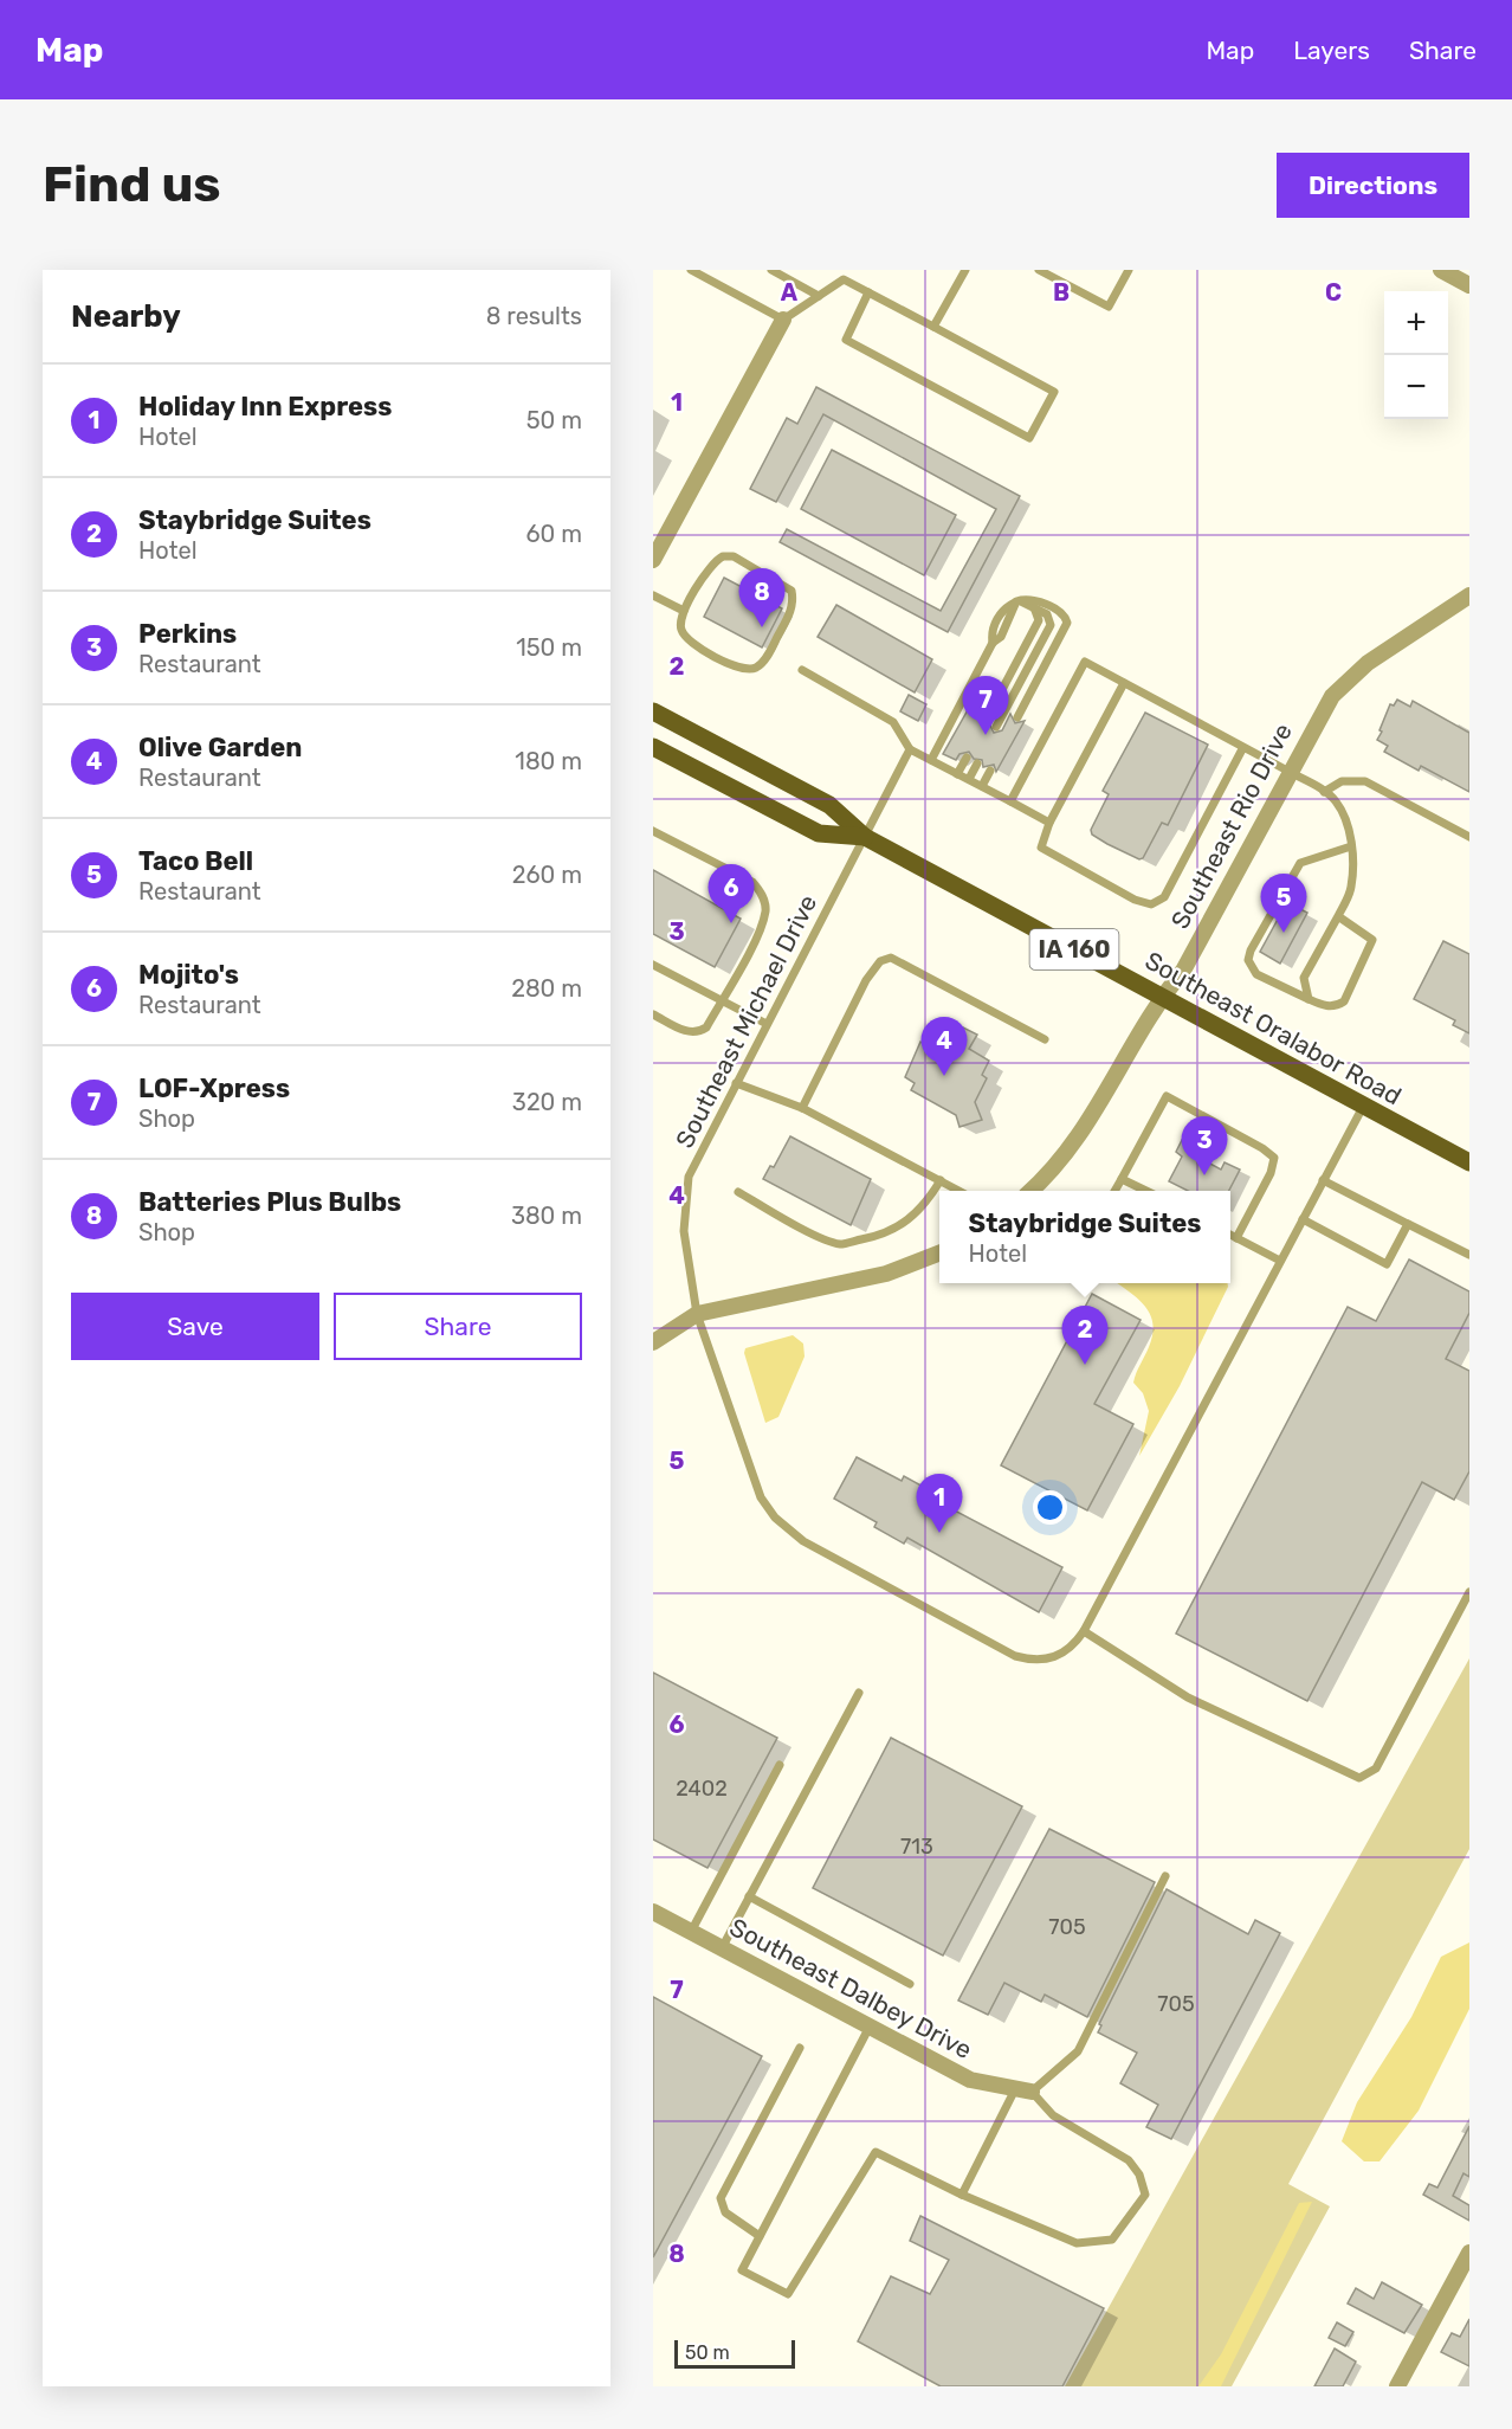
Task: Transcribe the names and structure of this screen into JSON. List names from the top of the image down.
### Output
{
  "streets": {
    "main road": ["IA 160", "Southeast Oralabor Road"],
    "street": ["Southeast Rio Drive", "Southeast Dalbey Drive"],
    "lane": ["Southeast Michael Drive"]
  },
  "crossings": [
    ["Southeast Rio Drive", "Southeast Oralabor Road"],
    ["Southeast Michael Drive", "Southeast Oralabor Road"]
  ],
  "house_numbers": [
    "2402",
    "713",
    "705",
    "705"
  ],
  "scale_bar": "50 m",
  "page": {
    "header": "Map",
    "nav": ["Map", "Layers", "Share"],
    "buttons": [
      "Directions",
      ["Save", "Share"]
    ],
    "title": "Find us",
    "heading": ["Nearby", "8 results"],
    "map_buttons": ["+", "−"],
    "list": [
      {
        "mark": "1",
        "name": "Holiday Inn Express",
        "note": "Hotel",
        "value": "50 m"
      },
      {
        "mark": "2",
        "name": "Staybridge Suites",
        "note": "Hotel",
        "value": "60 m"
      },
      {
        "mark": "3",
        "name": "Perkins",
        "note": "Restaurant",
        "value": "150 m"
      },
      {
        "mark": "4",
        "name": "Olive Garden",
        "note": "Restaurant",
        "value": "180 m"
      },
      {
        "mark": "5",
        "name": "Taco Bell",
        "note": "Restaurant",
        "value": "260 m"
      },
      {
        "mark": "6",
        "name": "Mojito's",
        "note": "Restaurant",
        "value": "280 m"
      },
      {
        "mark": "7",
        "name": "LOF-Xpress",
        "note": "Shop",
        "value": "320 m"
      },
      {
        "mark": "8",
        "name": "Batteries Plus Bulbs",
        "note": "Shop",
        "value": "380 m"
      }
    ],
    "pins": [
      "8",
      "7",
      "6",
      "5",
      "4",
      "3",
      "2",
      "1"
    ],
    "popup": ["Staybridge Suites", "Hotel"],
    "scale": "50 m"
  },
  "grid": {
    "columns": ["A", "B", "C"],
    "rows": [
      "1",
      "2",
      "3",
      "4",
      "5",
      "6",
      "7",
      "8"
    ]
  }
}
